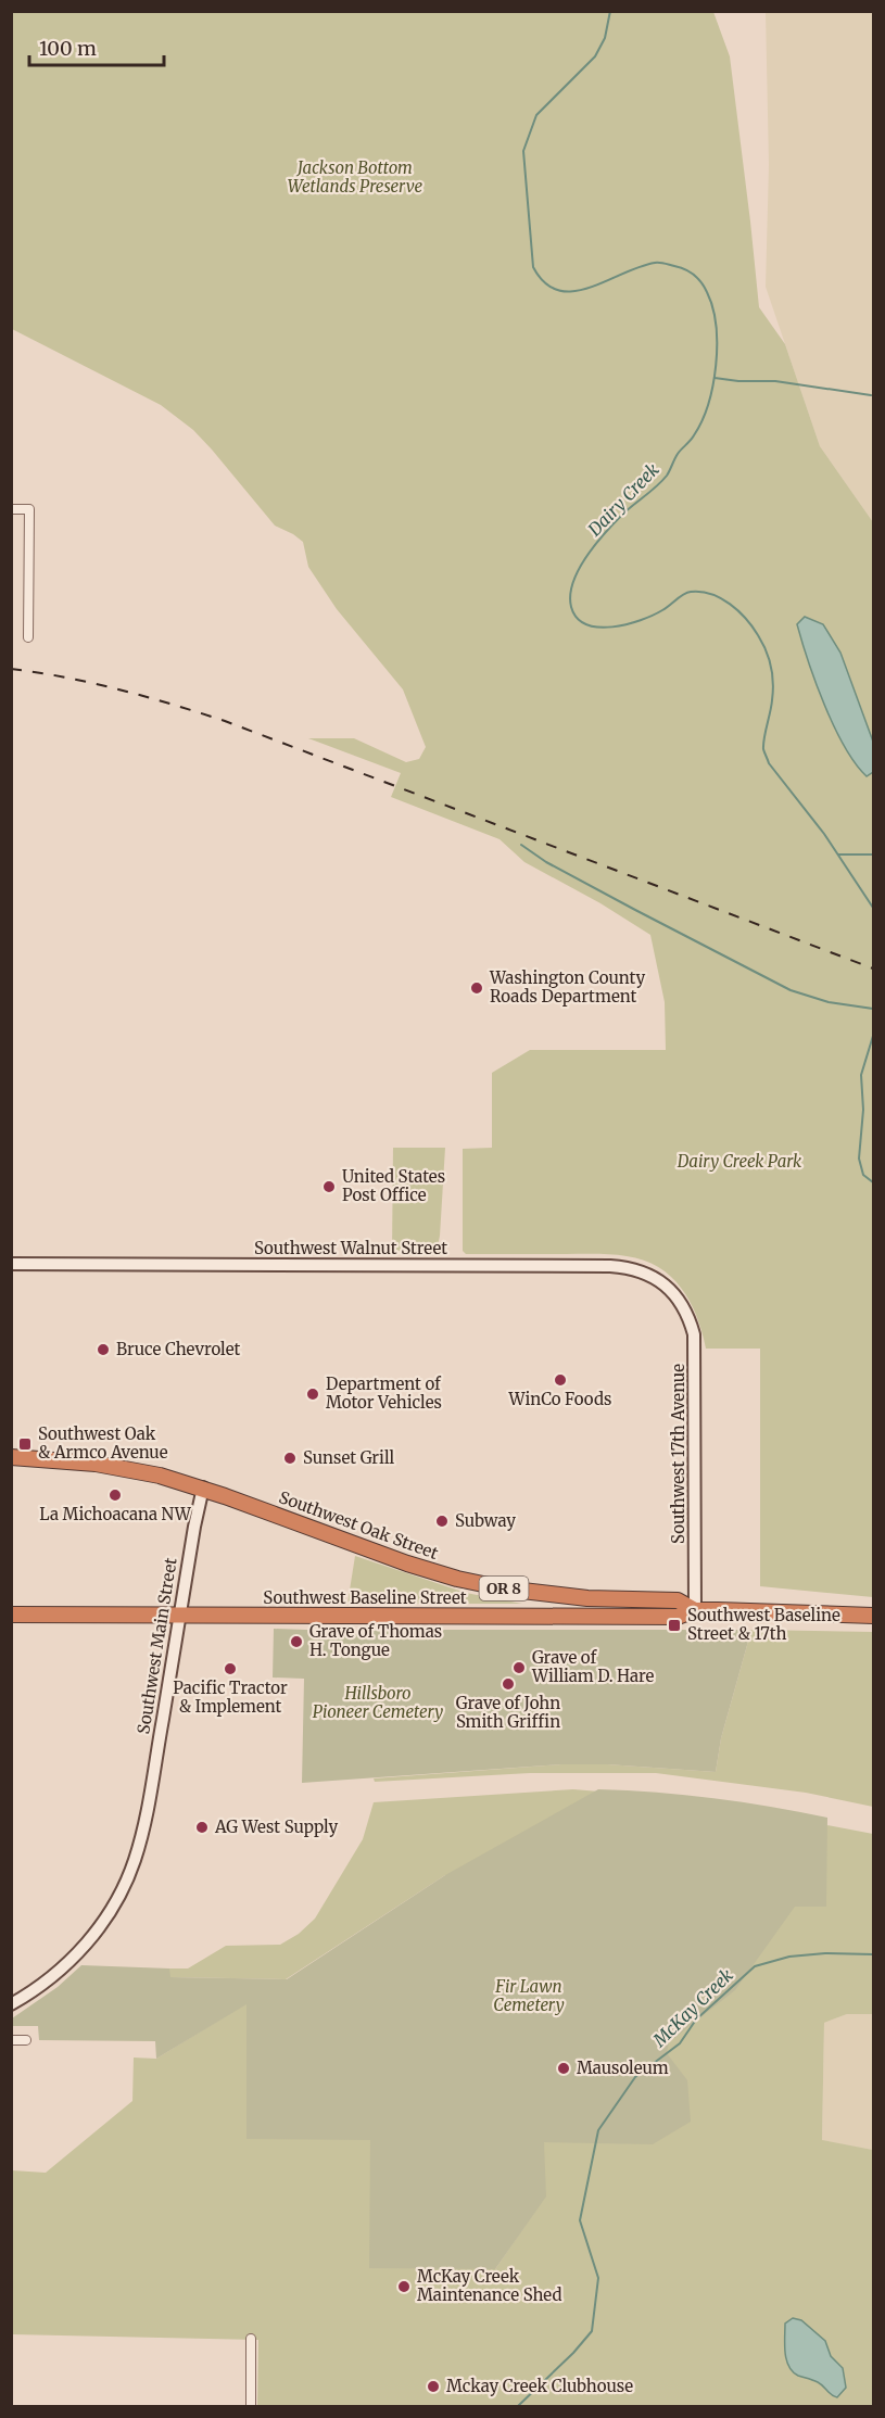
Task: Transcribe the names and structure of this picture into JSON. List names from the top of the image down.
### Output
{
  "streets": {
    "highway": ["Southwest Oak Street", "OR 8", "Southwest Baseline Street"],
    "street": ["Southwest Walnut Street", "Southwest 17th Avenue", "Southwest Main Street"]
  },
  "crossings": [
    ["Southwest Walnut Street", "Southwest 17th Avenue"],
    ["Southwest 17th Avenue", "Southwest Oak Street"],
    ["Southwest 17th Avenue", "Southwest Baseline Street"],
    ["Southwest Oak Street", "Southwest Baseline Street"],
    ["Southwest Oak Street", "Southwest Main Street"],
    ["Southwest Baseline Street", "Southwest Main Street"]
  ],
  "water": ["Dairy Creek", "McKay Creek"],
  "parks": [
    "Jackson Bottom Wetlands Preserve",
    "Dairy Creek Park",
    "Hillsboro Pioneer Cemetery",
    "Fir Lawn Cemetery"
  ],
  "places": {
    "other": [
      "Washington County Roads Department",
      "United States Post Office",
      "Bruce Chevrolet",
      "WinCo Foods",
      "Department of Motor Vehicles",
      "Sunset Grill",
      "La Michoacana NW",
      "Subway",
      "Grave of Thomas H. Tongue",
      "Grave of William D. Hare",
      "Pacific Tractor & Implement",
      "Grave of John Smith Griffin",
      "AG West Supply",
      "Mausoleum",
      "McKay Creek Maintenance Shed",
      "Mckay Creek Clubhouse"
    ],
    "transit": ["Southwest Oak & Armco Avenue", "Southwest Baseline Street & 17th"]
  },
  "scale_bar": "100 m"
}
